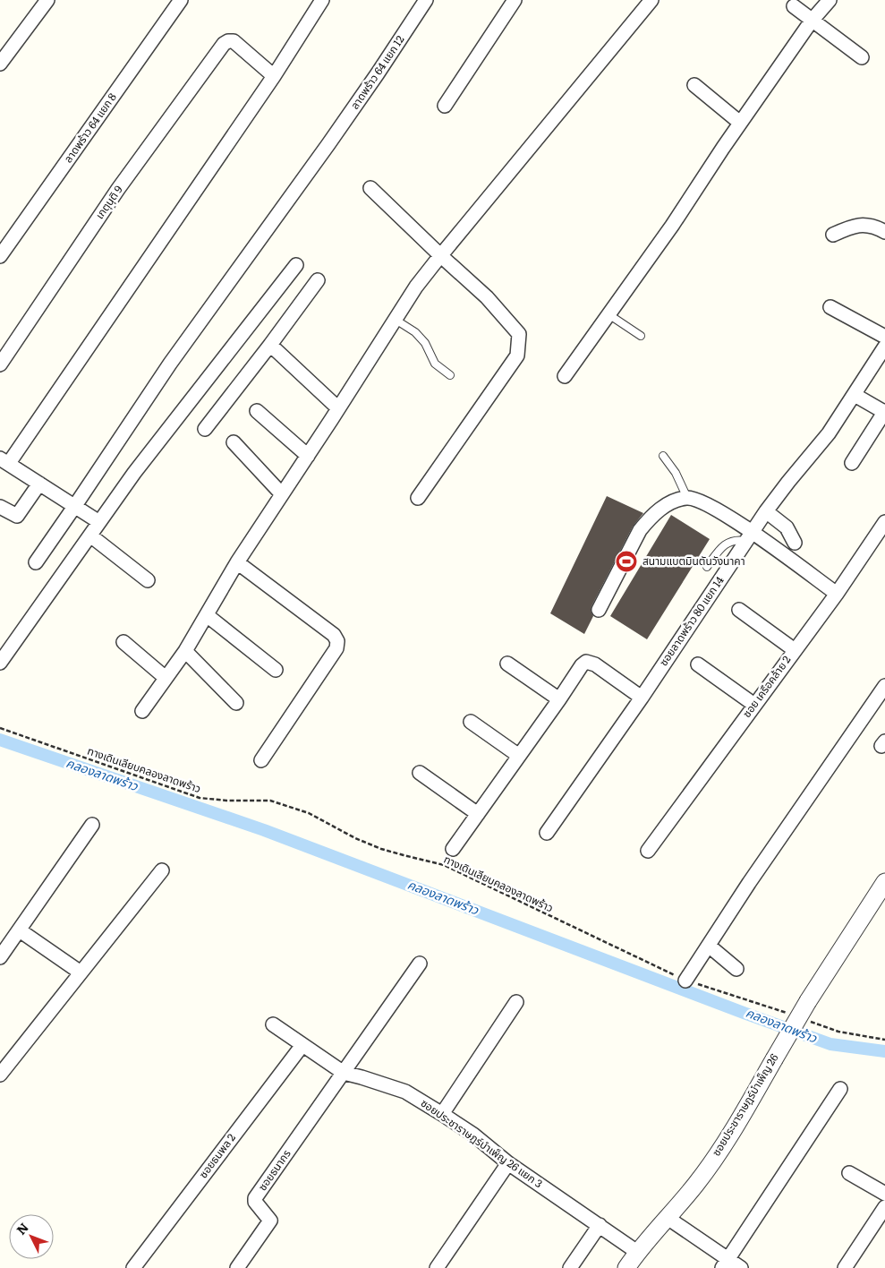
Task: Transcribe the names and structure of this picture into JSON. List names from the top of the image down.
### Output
{
  "streets": {
    "street": [
      "ลาดพร้าว 64 แยก 12",
      "ลาดพร้าว 64 แยก 8",
      "เกตุนุติ 9",
      "ซอยลาดพร้าว 80 แยก 14",
      "ซอย เครือคล้าย 2",
      "ซอยประชาราษฎร์บำเพ็ญ 26",
      "ซอยประชาราษฎร์บำเพ็ญ 26 แยก 3",
      "ซอยธนพล 2",
      "ซอยธนากร"
    ],
    "path": ["ทางเดินเลียบคลองลาดพร้าว"]
  },
  "crossings": [
    ["ซอยประชาราษฎร์บำเพ็ญ 26", "ซอยประชาราษฎร์บำเพ็ญ 26 แยก 3"],
    ["ซอยประชาราษฎร์บำเพ็ญ 26 แยก 3", "ซอยธนพล 2"],
    ["ซอยประชาราษฎร์บำเพ็ญ 26 แยก 3", "ซอยธนากร"]
  ],
  "water": ["คลองลาดพร้าว"],
  "places": {
    "sports": ["สนามแบตมินตันวังนาคา"]
  },
  "north": "top left"
}
